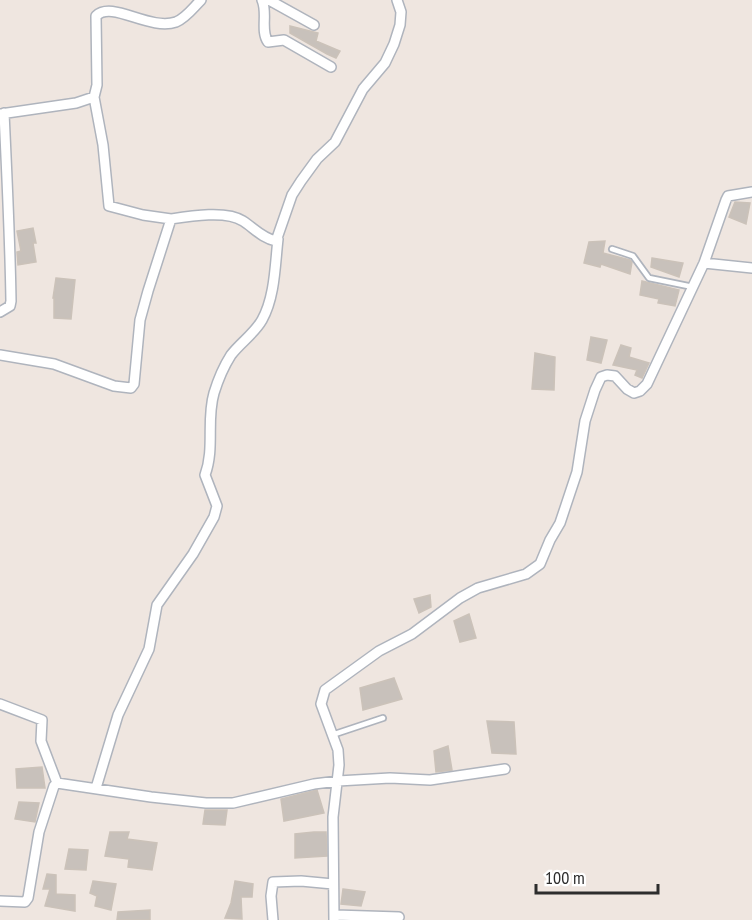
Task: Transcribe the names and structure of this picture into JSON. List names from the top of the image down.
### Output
{
  "scale_bar": "100 m"
}
